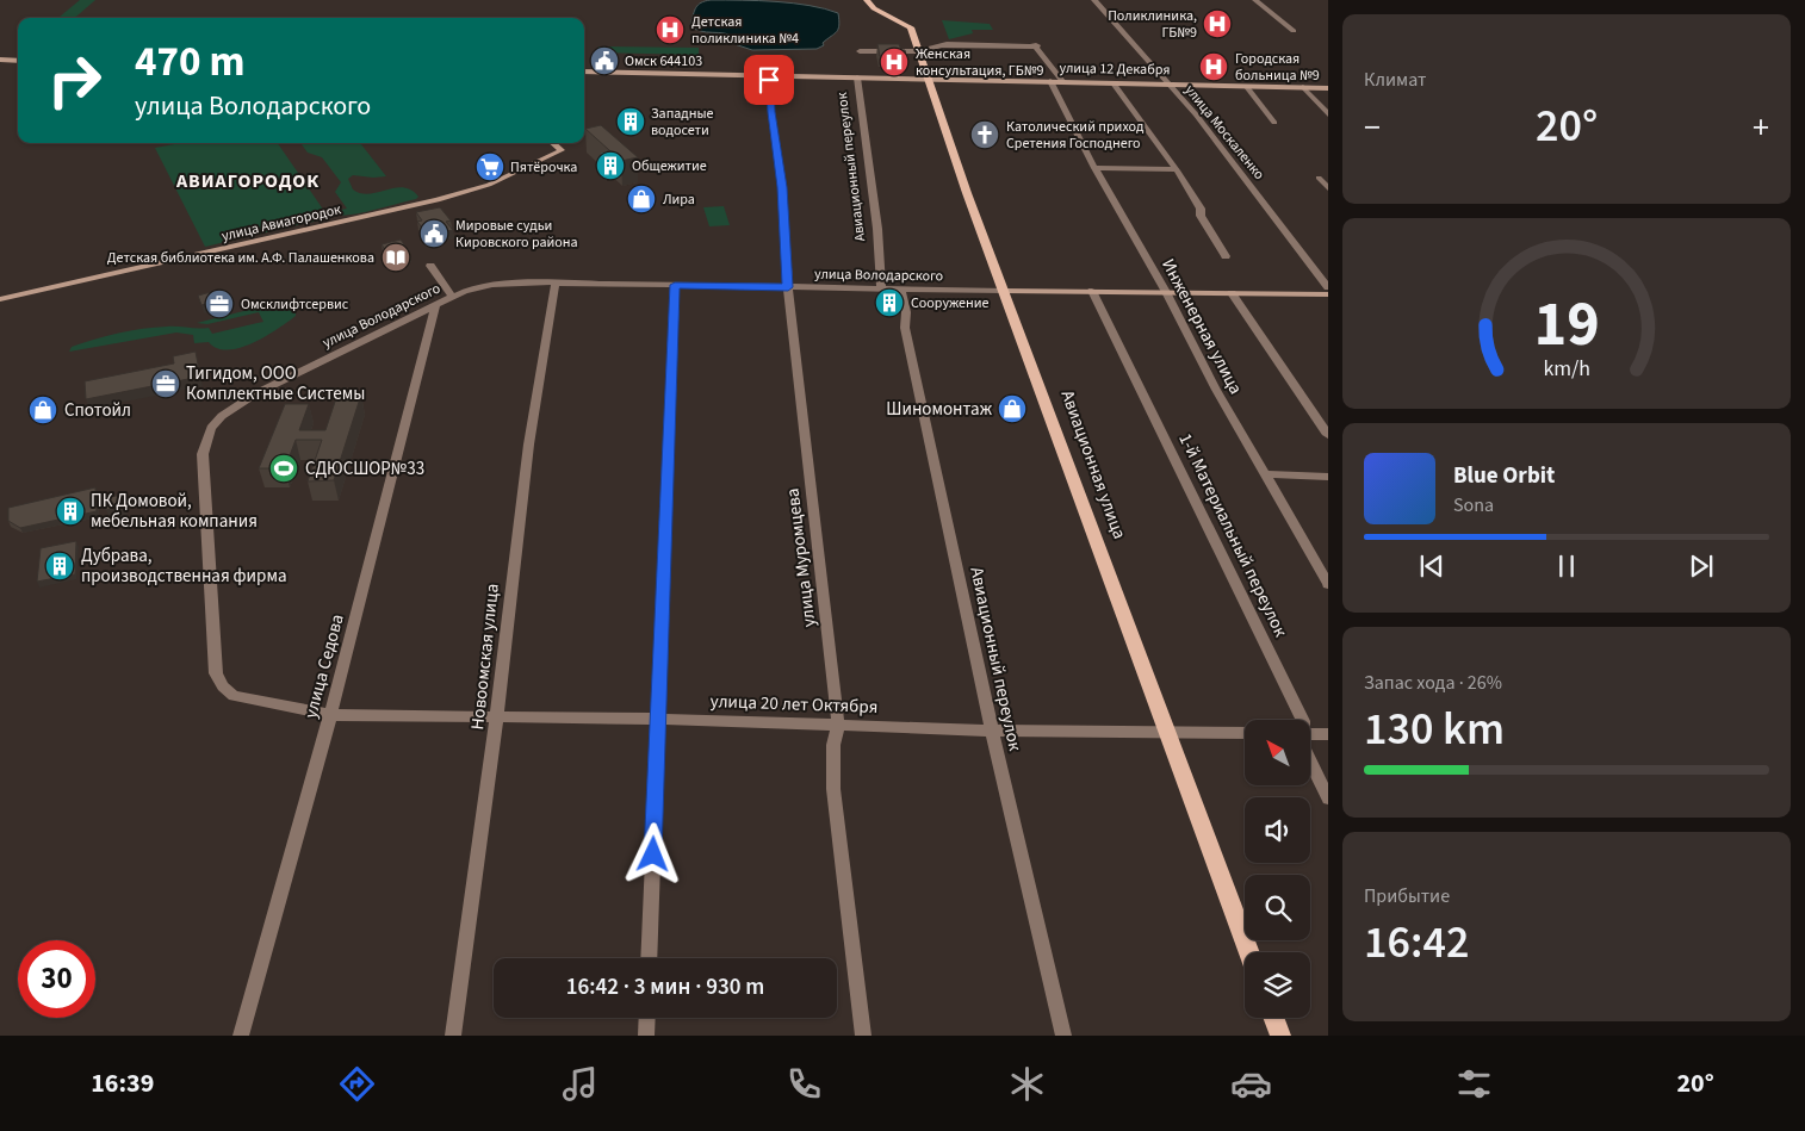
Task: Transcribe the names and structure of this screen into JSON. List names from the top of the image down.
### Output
{
  "streets": {
    "main road": [
      "улица 12 Декабря",
      "улица Авиагородок",
      "улица Володарского",
      "Авиационная улица"
    ],
    "street": [
      "улица Москаленко",
      "Авиационный переулок",
      "Инженерная улица",
      "1-й Материальный переулок",
      "улица Муромцева",
      "Новоомская улица",
      "улица Седова",
      "улица 20 лет Октября"
    ]
  },
  "crossings": [
    ["улица 12 Декабря", "улица Москаленко"],
    ["улица 12 Декабря", "Авиационный переулок"],
    ["улица 12 Декабря", "Инженерная улица"],
    ["улица 12 Декабря", "Авиационная улица"],
    ["улица 12 Декабря", "улица Муромцева"],
    ["Авиационный переулок", "улица Володарского"],
    ["Авиационный переулок", "улица 20 лет Октября"],
    ["улица Володарского", "Инженерная улица"],
    ["улица Володарского", "Авиационная улица"],
    ["улица Володарского", "1-й Материальный переулок"],
    ["улица Володарского", "улица Муромцева"],
    ["улица Володарского", "Новоомская улица"],
    ["улица Володарского", "улица Седова"],
    ["улица Володарского", "улица 20 лет Октября"],
    ["Авиационная улица", "улица 20 лет Октября"],
    ["улица Муромцева", "улица 20 лет Октября"],
    ["Новоомская улица", "улица 20 лет Октября"],
    ["улица Седова", "улица 20 лет Октября"]
  ],
  "districts": ["АВИАГОРОДОК"],
  "places": {
    "hospital": [
      "Поликлиника, ГБ№9",
      "Детская поликлиника №4",
      "Женская консультация, ГБ№9",
      "Городская больница №9"
    ],
    "public building": ["Омск 644103", "Мировые судьи Кировского района"],
    "building": [
      "Западные водосети",
      "Общежитие",
      "Сооружение",
      "ПК Домовой, мебельная компания",
      "Дубрава, производственная фирма"
    ],
    "church": ["Католический приход Сретения Господнего"],
    "supermarket": ["Пятёрочка"],
    "shop": ["Лира", "Шиномонтаж", "Спотойл"],
    "library": ["Детская библиотека им. А.Ф. Палашенкова"],
    "office": ["Омсклифтсервис", "Тигидом, ООО Комплектные Системы"],
    "sports": ["СДЮСШОР№33"]
  },
  "north": "top left",
  "page": {
    "tile": [
      "Климат",
      ["Запас хода · 26%", "130 km"],
      ["Прибытие", "16:42"]
    ],
    "turn": ["470 m", "улица Володарского"],
    "heat": ["−", "20°", "+"],
    "song": ["Blue Orbit", "Sona"],
    "limit": "30",
    "trip": "16:42 · 3 мин · 930 m",
    "tabs": ["16:39", "20°"],
    "gauge": ["19", "km/h"]
  }
}
